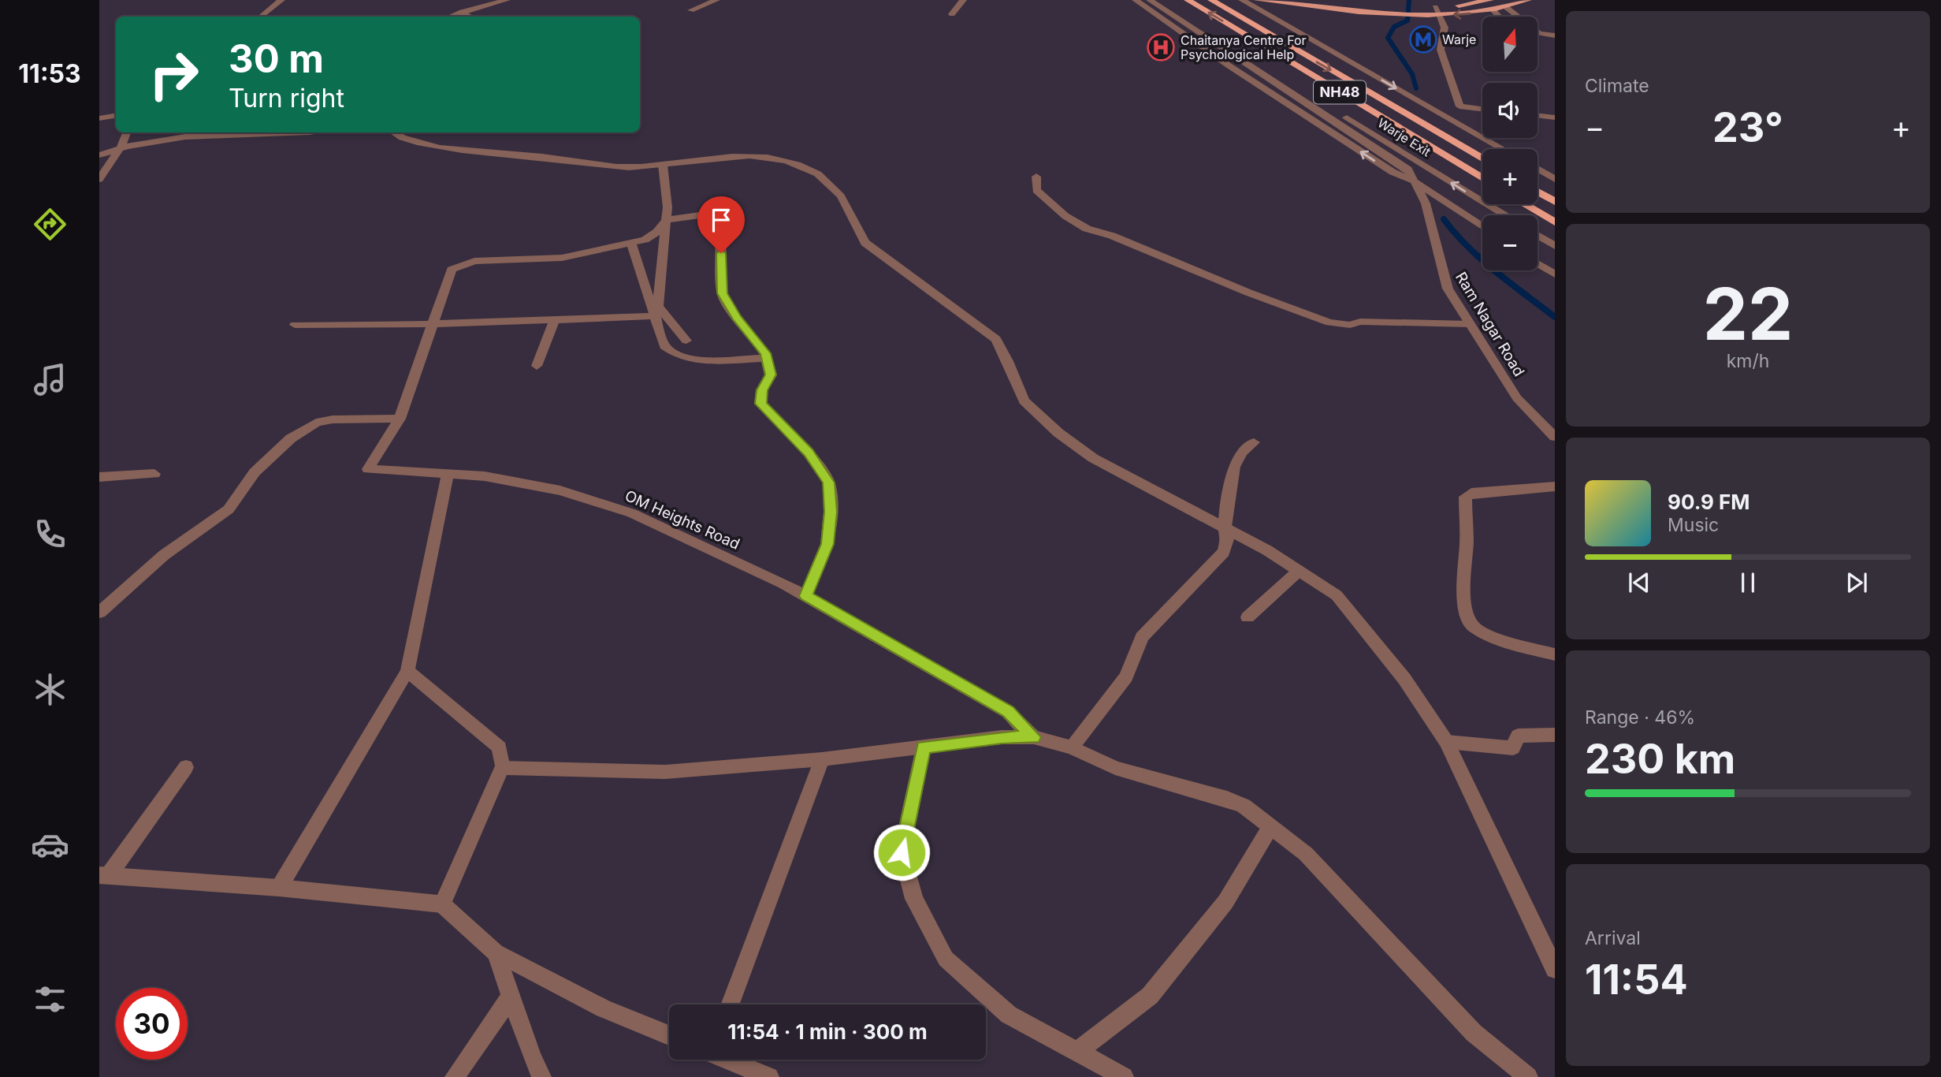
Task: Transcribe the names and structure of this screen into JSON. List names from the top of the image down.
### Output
{
  "streets": {
    "highway": ["NH48"],
    "street": ["Warje Exit", "Ram Nagar Road", "OM Heights Road"]
  },
  "places": {
    "metro station": ["Warje"],
    "hospital": ["Chaitanya Centre For Psychological Help"]
  },
  "north": "top",
  "page": {
    "tabs": "11:53",
    "tile": [
      "Climate",
      ["22", "km/h"],
      ["Range · 46%", "230 km"],
      ["Arrival", "11:54"]
    ],
    "map_buttons": ["+", "−"],
    "turn": ["30 m", "Turn right"],
    "heat": ["−", "23°", "+"],
    "song": ["90.9 FM", "Music"],
    "limit": "30",
    "trip": "11:54 · 1 min · 300 m"
  }
}
